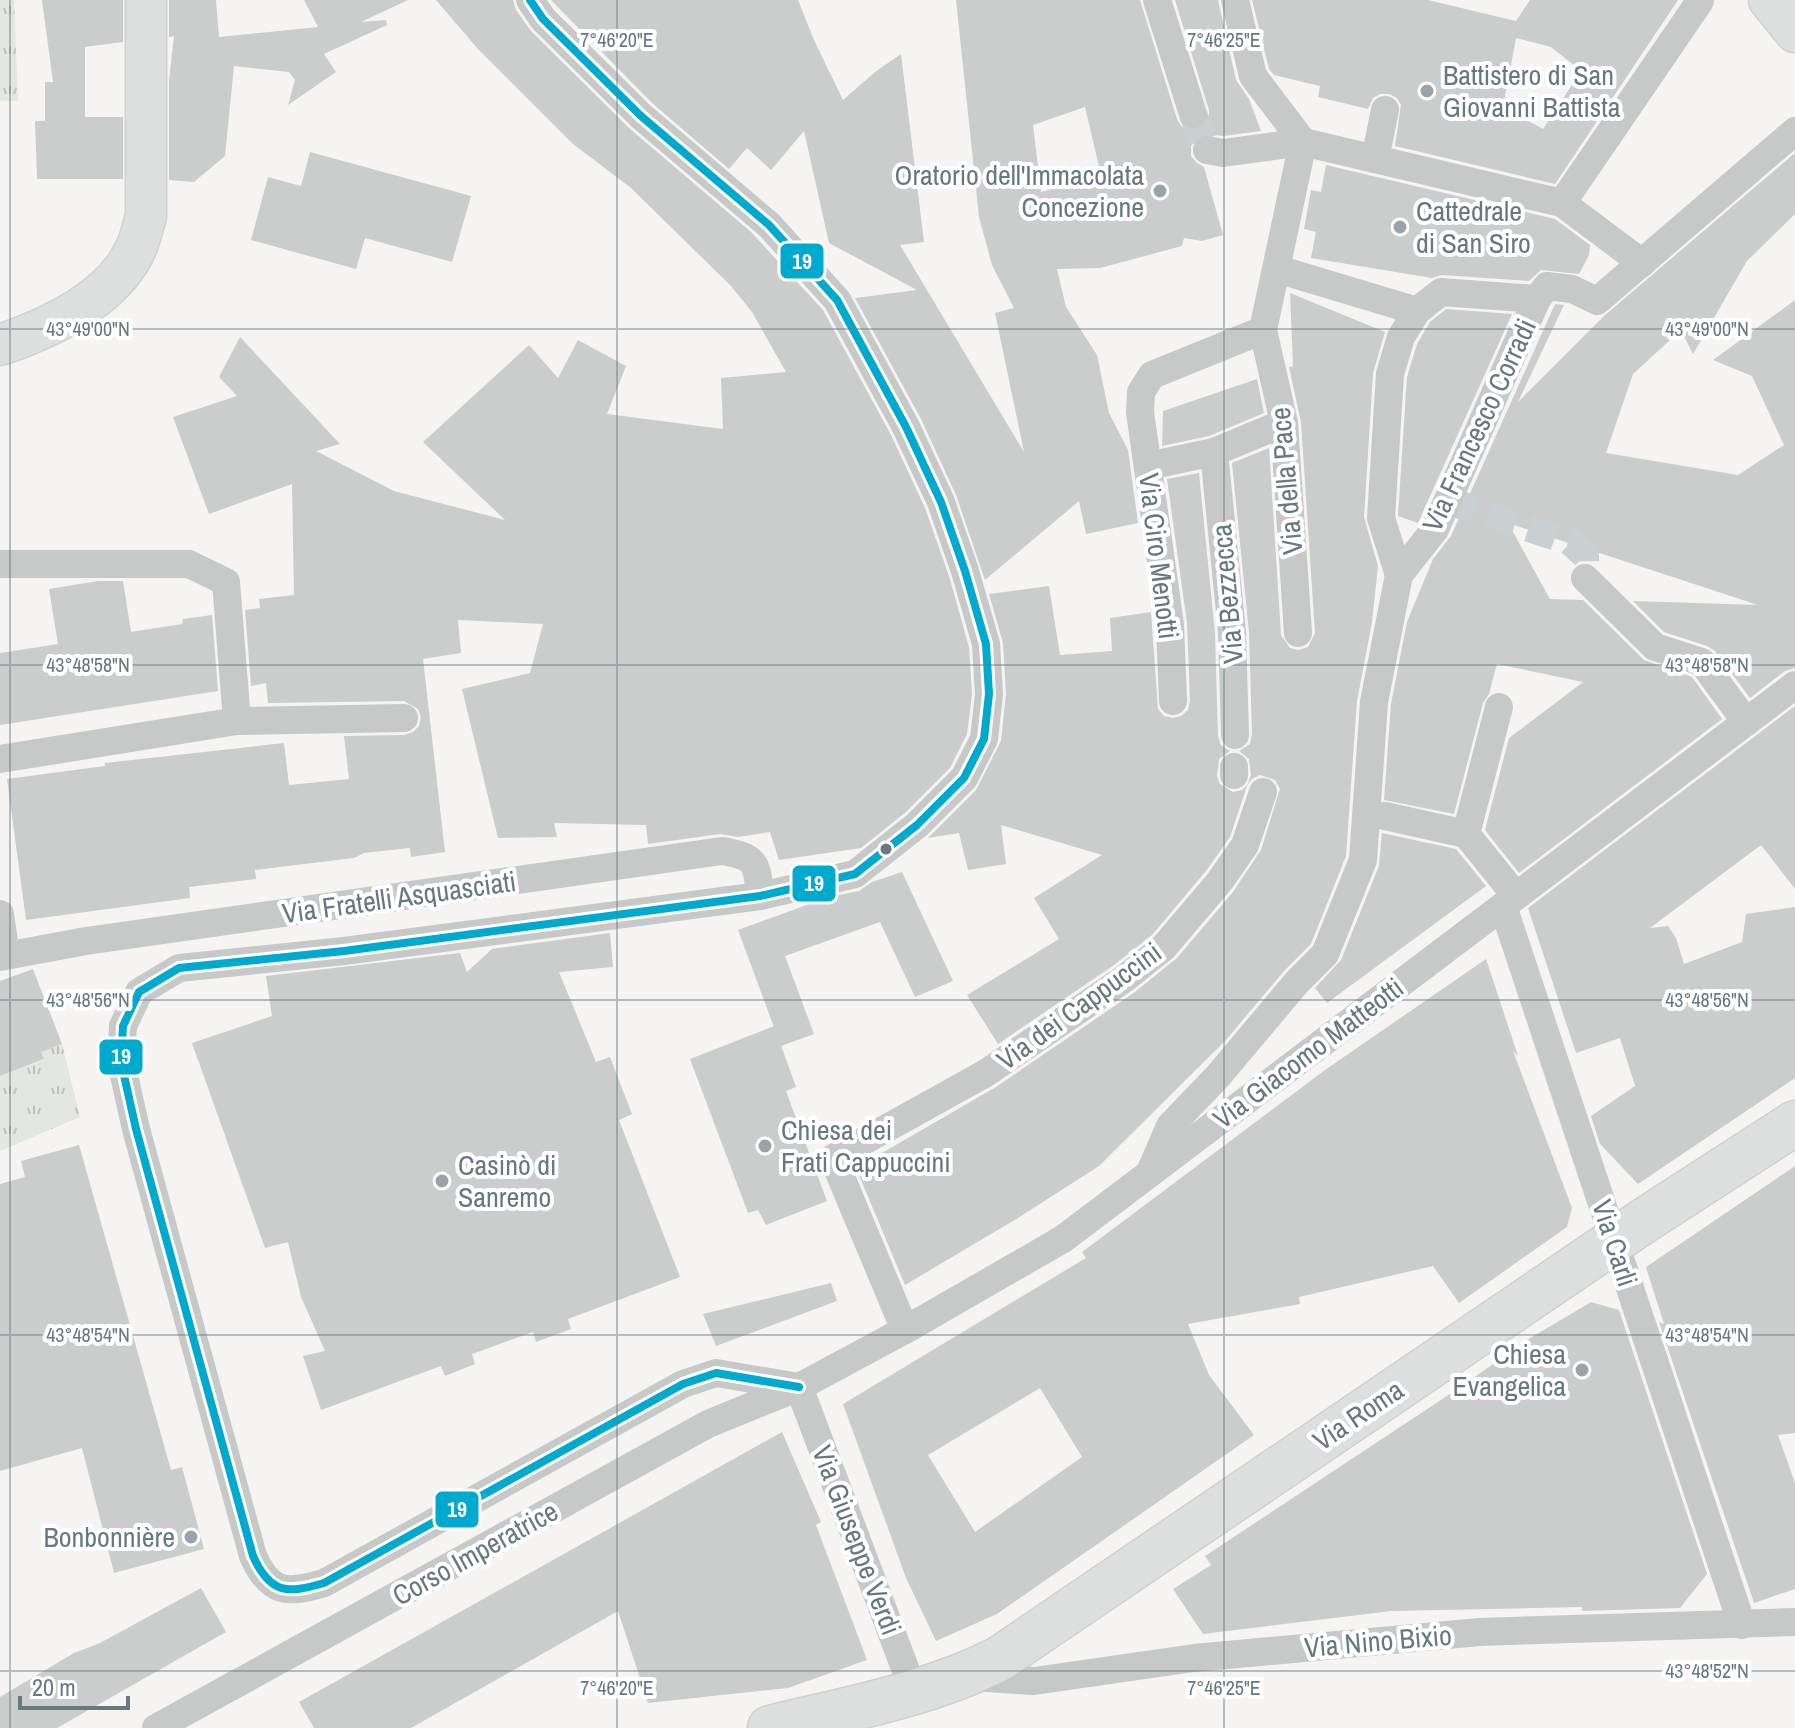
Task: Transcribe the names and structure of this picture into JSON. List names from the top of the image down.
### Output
{
  "streets": {
    "main road": ["Via Roma"],
    "street": [
      "Via Francesco Corradi",
      "Via della Pace",
      "Via Ciro Menotti",
      "Via Bezzecca",
      "Via Fratelli Asquasciati",
      "Via dei Cappuccini",
      "Via Giacomo Matteotti",
      "Via Carli",
      "Via Giuseppe Verdi",
      "Corso Imperatrice",
      "Via Nino Bixio"
    ]
  },
  "crossings": [
    ["Via Francesco Corradi", "Via Giacomo Matteotti"],
    ["Via della Pace", "Via Ciro Menotti"],
    ["Via dei Cappuccini", "Via Giacomo Matteotti"],
    ["Via Giacomo Matteotti", "Via Carli"],
    ["Via Giacomo Matteotti", "Via Giuseppe Verdi"],
    ["Via Giacomo Matteotti", "Corso Imperatrice"],
    ["Via Carli", "Via Roma"],
    ["Via Carli", "Via Nino Bixio"],
    ["Via Roma", "Via Giuseppe Verdi"],
    ["Via Roma", "Via Nino Bixio"],
    ["Via Giuseppe Verdi", "Corso Imperatrice"]
  ],
  "places": [
    "Battistero di San Giovanni Battista",
    "Oratorio dell'Immacolata Concezione",
    "Cattedrale di San Siro",
    "Chiesa dei Frati Cappuccini",
    "Casinò di Sanremo",
    "Chiesa Evangelica",
    "Bonbonnière"
  ],
  "lines": ["transit line 19"],
  "scale_bar": "20 m",
  "coordinates": [
    "7°46'20\"E",
    "7°46'25\"E",
    "43°49'00\"N",
    "43°48'58\"N",
    "43°48'56\"N",
    "43°48'54\"N",
    "43°48'52\"N"
  ]
}
